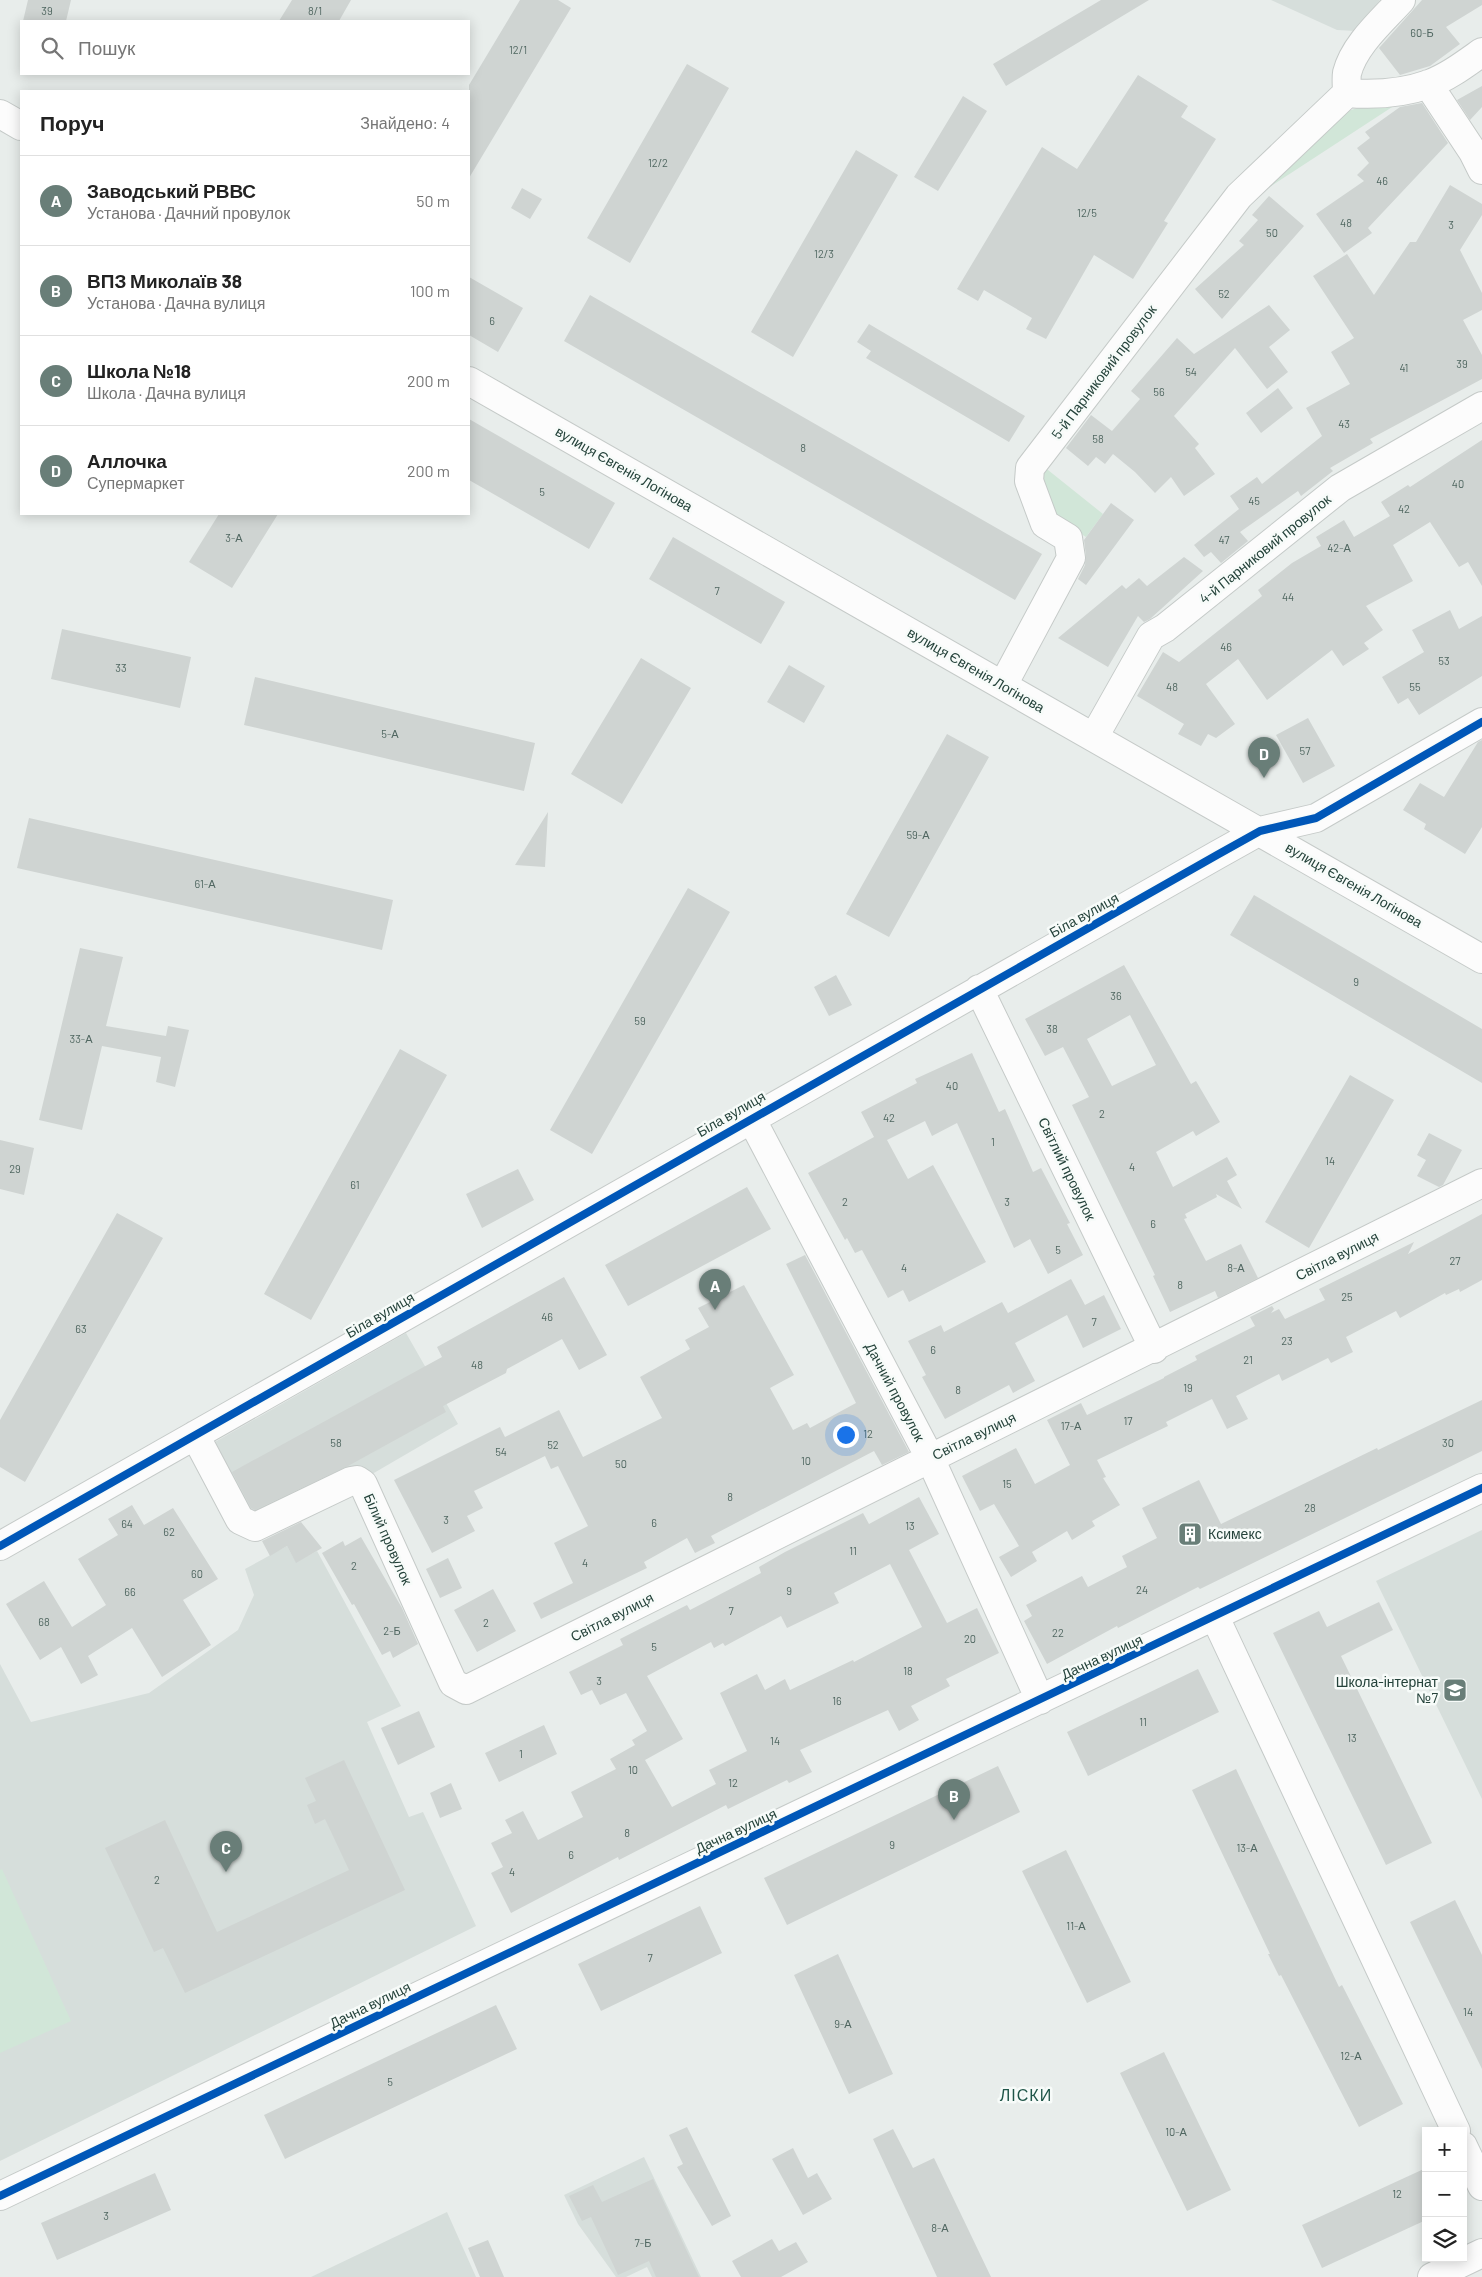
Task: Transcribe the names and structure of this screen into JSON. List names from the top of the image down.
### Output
{
  "streets": {
    "street": [
      "5-й Парниковий провулок",
      "вулиця Євгенія Логінова",
      "4-й Парниковий провулок",
      "Біла вулиця",
      "Світлий провулок",
      "Світла вулиця",
      "Дачний провулок",
      "Білий провулок",
      "Дачна вулиця"
    ]
  },
  "crossings": [
    ["5-й Парниковий провулок", "вулиця Євгенія Логінова"],
    ["вулиця Євгенія Логінова", "4-й Парниковий провулок"],
    ["вулиця Євгенія Логінова", "Біла вулиця"],
    ["Біла вулиця", "Світлий провулок"],
    ["Біла вулиця", "Дачний провулок"],
    ["Біла вулиця", "Білий провулок"],
    ["Світлий провулок", "Світла вулиця"],
    ["Світла вулиця", "Дачний провулок"],
    ["Світла вулиця", "Білий провулок"],
    ["Дачний провулок", "Дачна вулиця"]
  ],
  "districts": ["ЛІСКИ"],
  "places": {
    "building": ["Ксимекс"],
    "school or university": ["Школа-інтернат №7"]
  },
  "house_numbers": [
    "39",
    "8/1",
    "60-Б",
    "12/1",
    "12/2",
    "46",
    "12/5",
    "48",
    "3",
    "50",
    "12/3",
    "52",
    "6",
    "39",
    "41",
    "54",
    "56",
    "43",
    "58",
    "8",
    "40",
    "5",
    "45",
    "42",
    "3-А",
    "47",
    "42-А",
    "7",
    "44",
    "46",
    "53",
    "33",
    "48",
    "55",
    "5-А",
    "57",
    "59-А",
    "61-А",
    "9",
    "36",
    "59",
    "38",
    "33-А",
    "40",
    "2",
    "42",
    "1",
    "14",
    "4",
    "29",
    "61",
    "2",
    "3",
    "6",
    "5",
    "27",
    "4",
    "8-А",
    "8",
    "25",
    "46",
    "7",
    "63",
    "23",
    "6",
    "21",
    "48",
    "19",
    "8",
    "17",
    "17-А",
    "12",
    "58",
    "30",
    "52",
    "54",
    "10",
    "50",
    "15",
    "8",
    "28",
    "3",
    "6",
    "64",
    "13",
    "62",
    "11",
    "4",
    "2",
    "60",
    "24",
    "9",
    "66",
    "7",
    "68",
    "2",
    "2-Б",
    "22",
    "20",
    "5",
    "18",
    "3",
    "16",
    "11",
    "13",
    "14",
    "1",
    "10",
    "12",
    "8",
    "9",
    "13-А",
    "6",
    "4",
    "2",
    "11-А",
    "7",
    "14",
    "9-А",
    "12-А",
    "5",
    "10-А",
    "12",
    "3",
    "8-А",
    "7-Б"
  ],
  "page": {
    "search": "Пошук",
    "heading": ["Поруч", "Знайдено: 4"],
    "list": [
      {
        "mark": "A",
        "name": "Заводський РВВС",
        "note": "Установа · Дачний провулок",
        "value": "50 m"
      },
      {
        "mark": "B",
        "name": "ВПЗ Миколаїв 38",
        "note": "Установа · Дачна вулиця",
        "value": "100 m"
      },
      {
        "mark": "C",
        "name": "Школа №18",
        "note": "Школа · Дачна вулиця",
        "value": "200 m"
      },
      {
        "mark": "D",
        "name": "Аллочка",
        "note": "Супермаркет",
        "value": "200 m"
      }
    ],
    "pins": [
      "D",
      "A",
      "B",
      "C"
    ],
    "map_buttons": ["+", "−"]
  }
}
